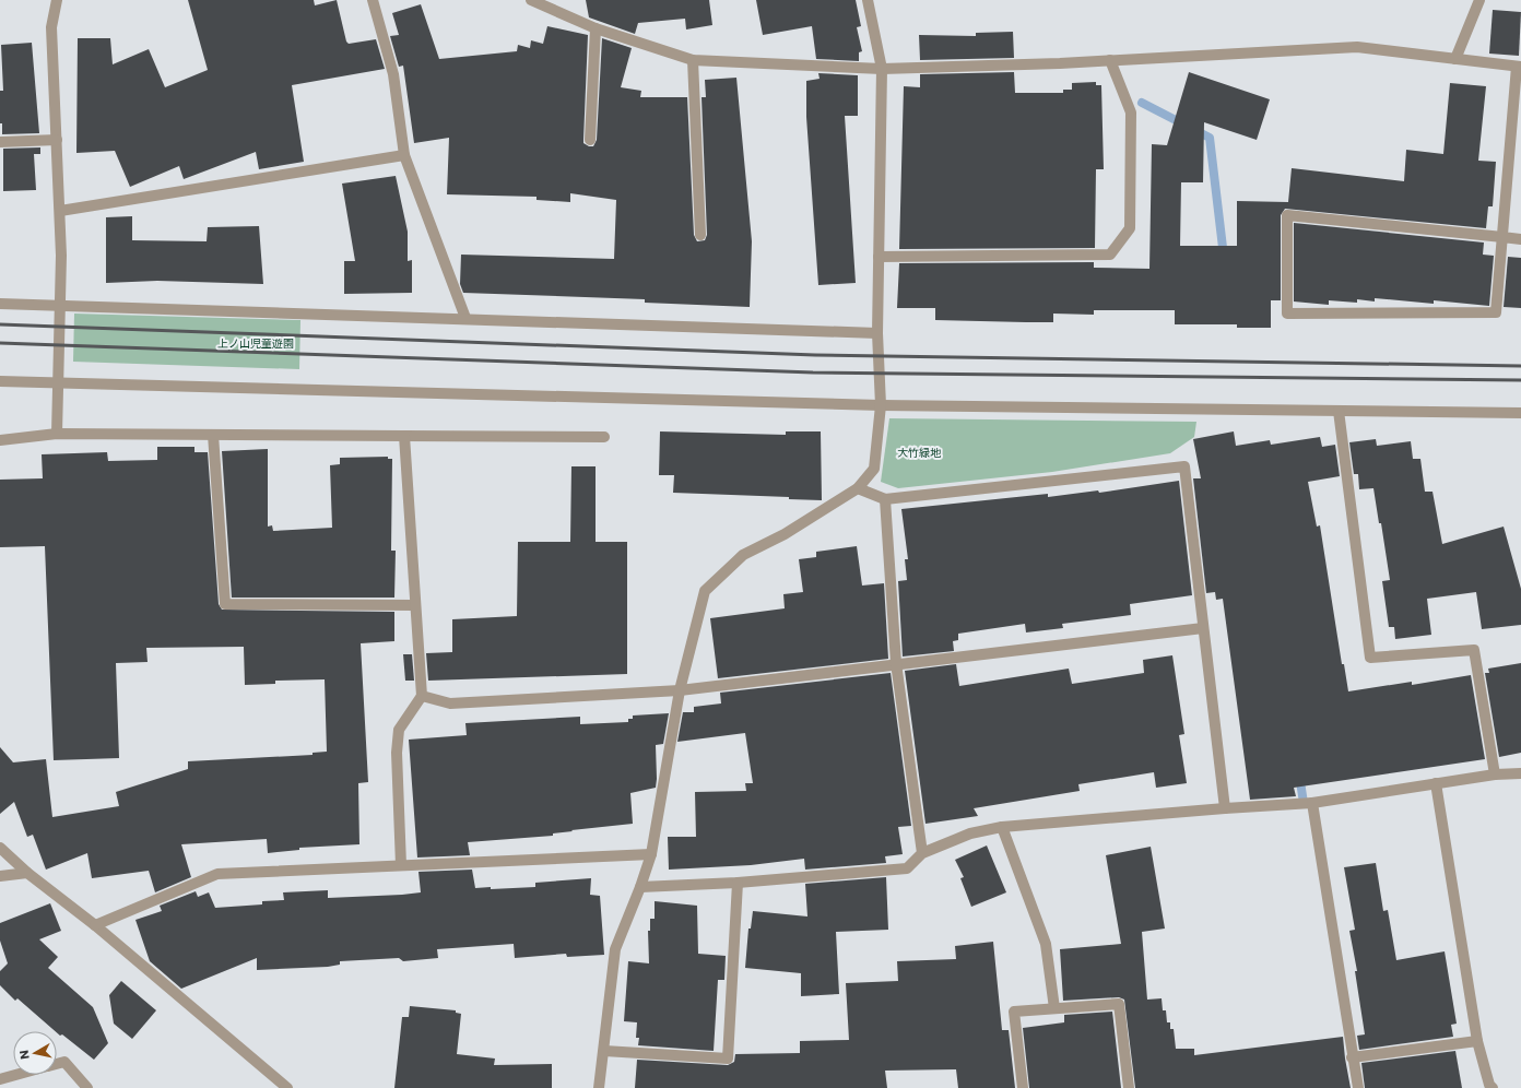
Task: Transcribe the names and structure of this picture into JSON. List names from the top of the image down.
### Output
{
  "parks": ["上ノ山児童遊園", "大竹緑地"],
  "north": "left"
}
